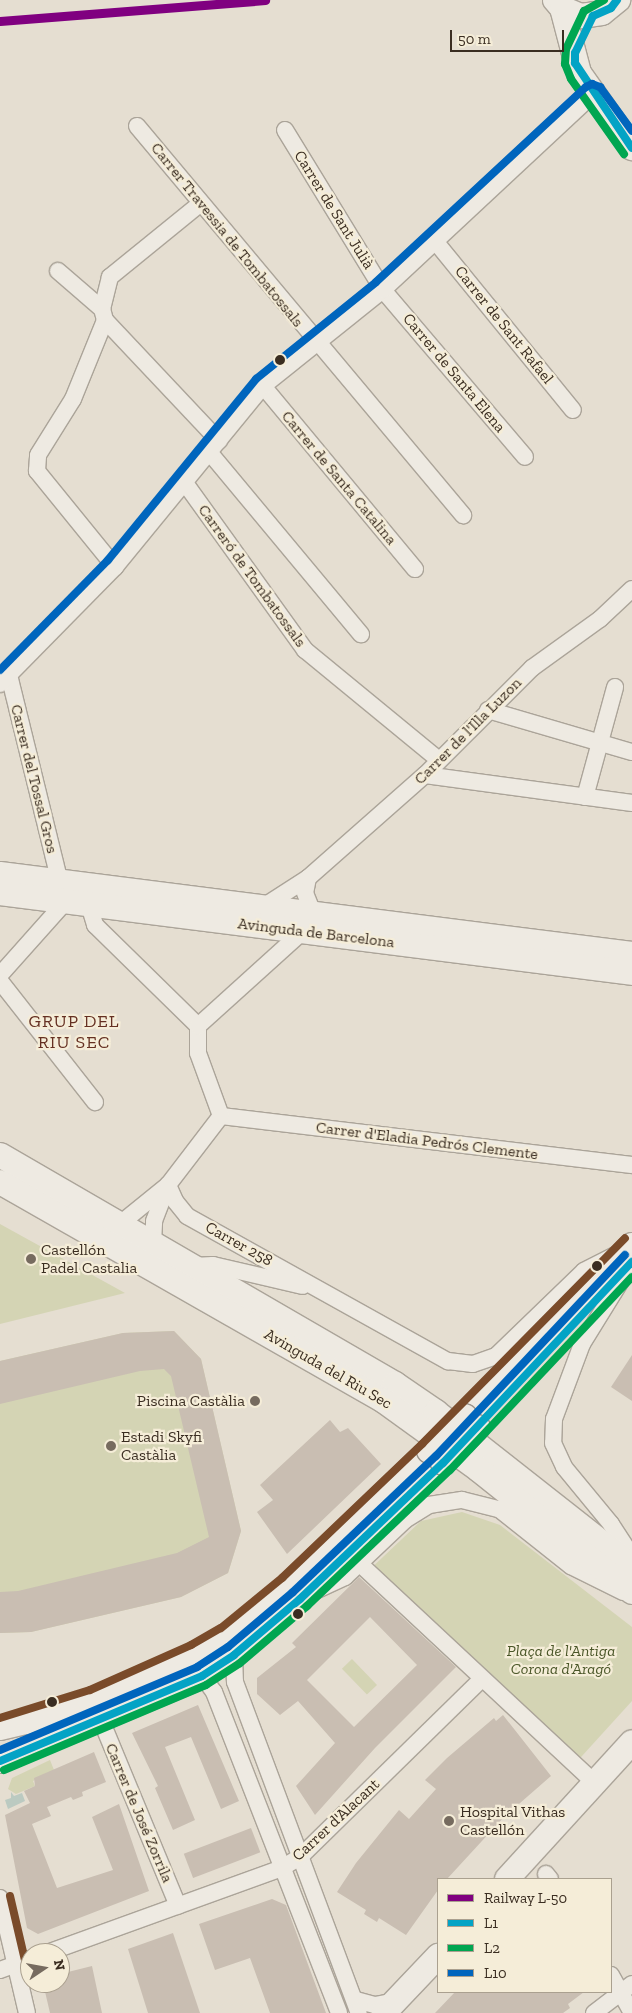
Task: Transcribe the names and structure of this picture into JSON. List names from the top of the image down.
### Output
{
  "streets": {
    "main road": ["Avinguda de Barcelona", "Avinguda del Riu Sec"],
    "street": [
      "Carrer de Sant Julià",
      "Carrer Travessia de Tombatossals",
      "Carrer de Sant Rafael",
      "Carrer de Santa Elena",
      "Carrer de Santa Catalina",
      "Carreró de Tombatossals",
      "Carrer de l'Illa Luzon",
      "Carrer del Tossal Gros",
      "Carrer d'Eladia Pedrós Clemente",
      "Carrer 258",
      "Carrer de José Zorrila",
      "Carrer d'Alacant"
    ]
  },
  "crossings": [
    ["Carrer de Sant Julià", "Carrer de Santa Elena"],
    ["Carreró de Tombatossals", "Carrer de l'Illa Luzon"],
    ["Carrer de l'Illa Luzon", "Avinguda de Barcelona"],
    ["Carrer del Tossal Gros", "Avinguda de Barcelona"],
    ["Carrer 258", "Avinguda del Riu Sec"],
    ["Carrer de José Zorrila", "Carrer d'Alacant"]
  ],
  "districts": ["GRUP DEL RIU SEC"],
  "parks": ["Plaça de l'Antiga Corona d'Aragó"],
  "places": [
    "Castellón Padel Castalia",
    "Piscina Castàlia",
    "Estadi Skyfi Castàlia",
    "Hospital Vithas Castellón"
  ],
  "lines": [
    "rail line L-50",
    "transit line L1",
    "transit line L2",
    "transit line L10"
  ],
  "legend": [
    "Railway L-50",
    "L1",
    "L2",
    "L10"
  ],
  "scale_bar": "50 m",
  "north": "right"
}
